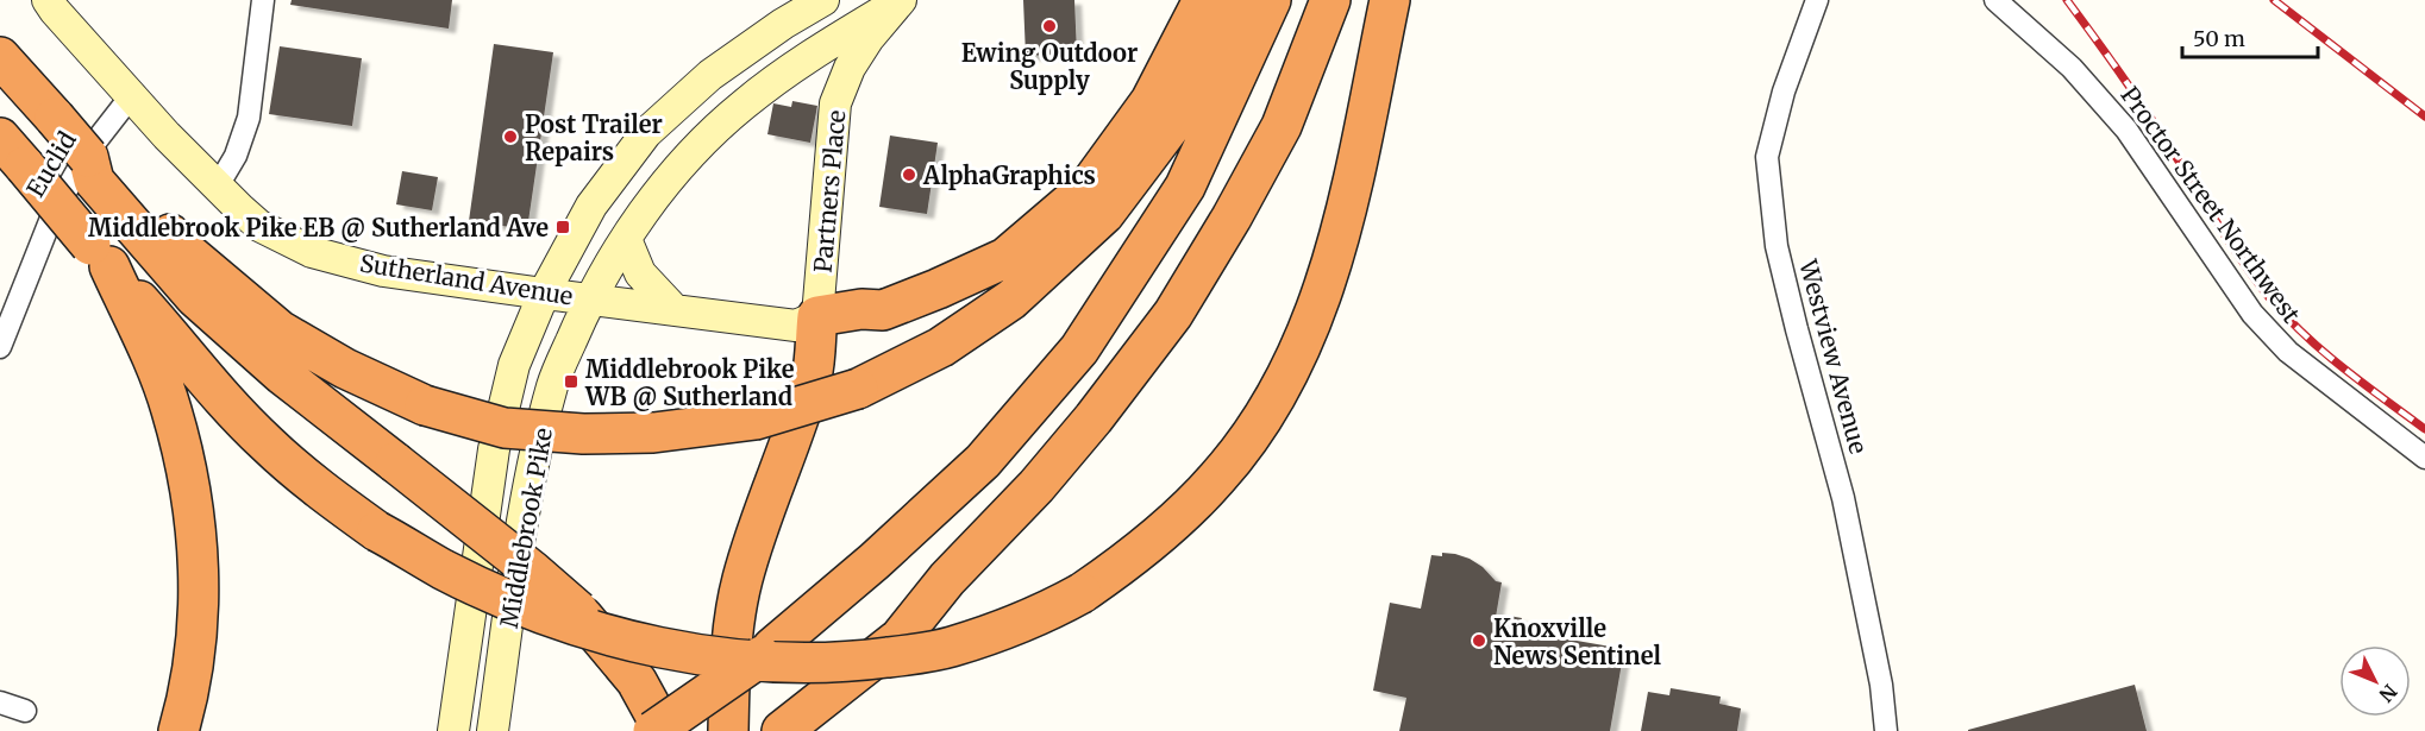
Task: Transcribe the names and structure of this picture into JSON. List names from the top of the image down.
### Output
{
  "streets": {
    "main road": ["Partners Place", "Sutherland Avenue", "Middlebrook Pike"],
    "street": ["Euclid", "Proctor Street Northwest", "Westview Avenue"]
  },
  "crossings": [
    ["Euclid", "Sutherland Avenue"],
    ["Partners Place", "Sutherland Avenue"],
    ["Partners Place", "Middlebrook Pike"],
    ["Sutherland Avenue", "Middlebrook Pike"]
  ],
  "places": {
    "other": [
      "Ewing Outdoor Supply",
      "Post Trailer Repairs",
      "AlphaGraphics",
      "Knoxville News Sentinel"
    ],
    "transit": ["Middlebrook Pike EB @ Sutherland Ave", "Middlebrook Pike WB @ Sutherland"]
  },
  "scale_bar": "50 m",
  "north": "bottom right"
}
